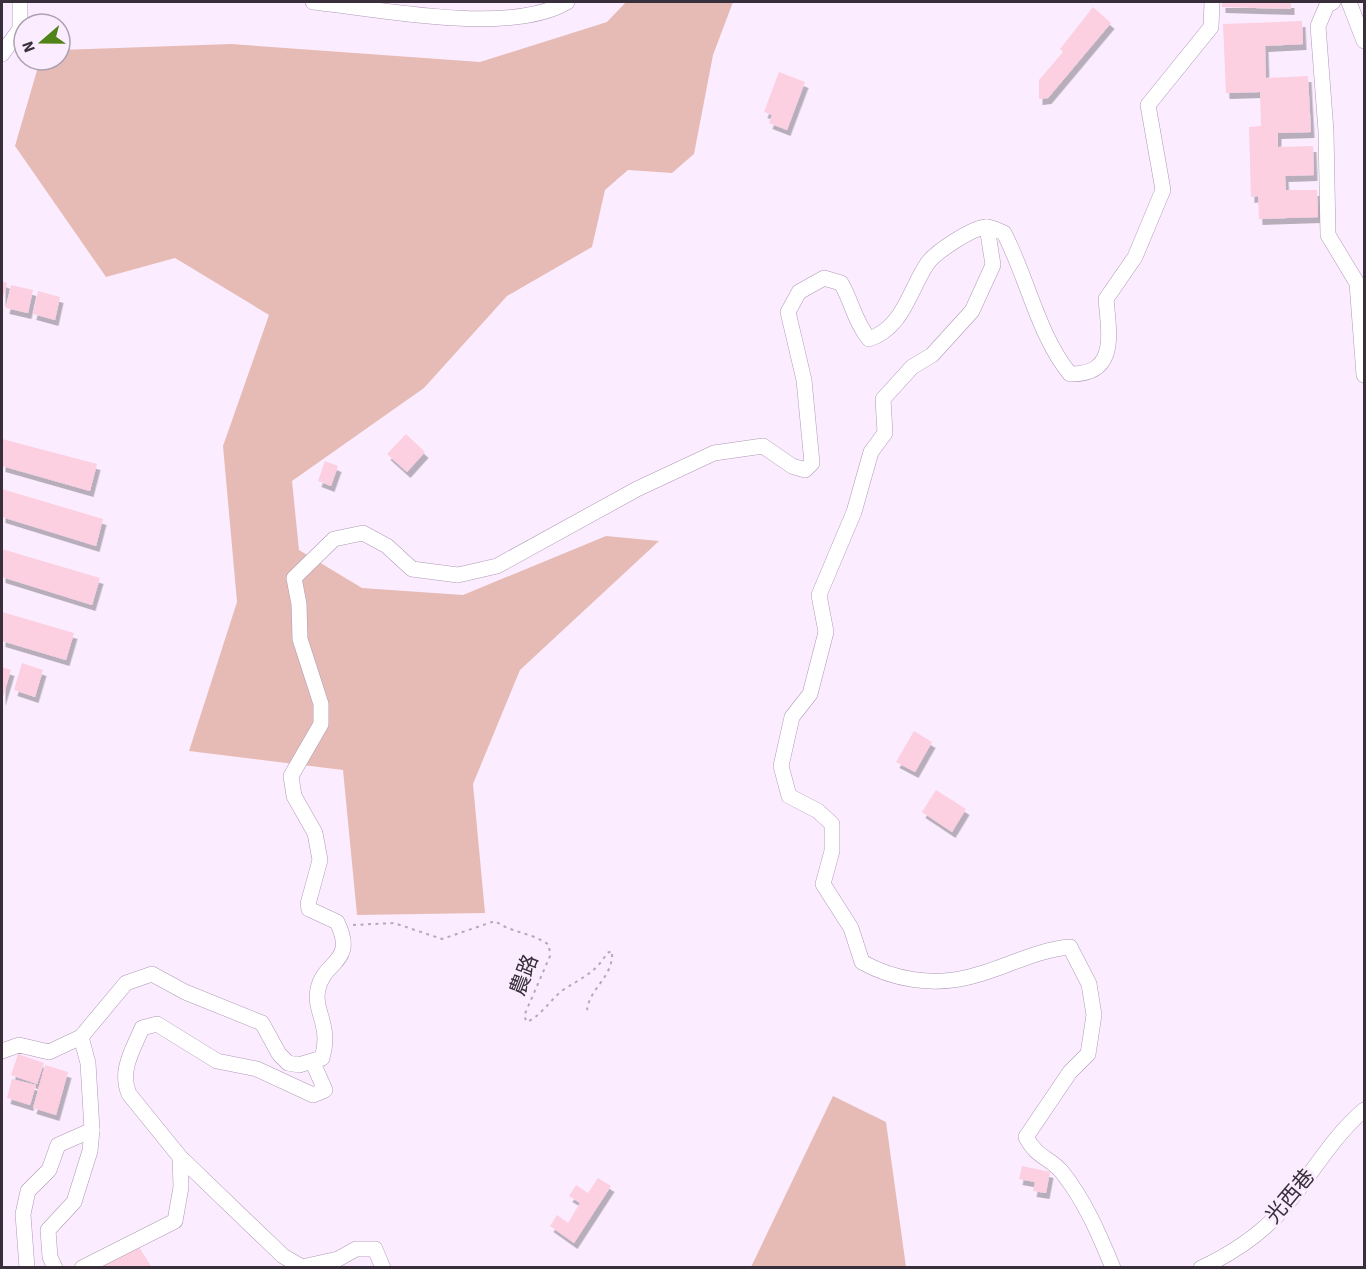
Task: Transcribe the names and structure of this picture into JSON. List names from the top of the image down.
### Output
{
  "streets": {
    "lane": ["光西巷"],
    "path": ["農路"]
  },
  "north": "left"
}
